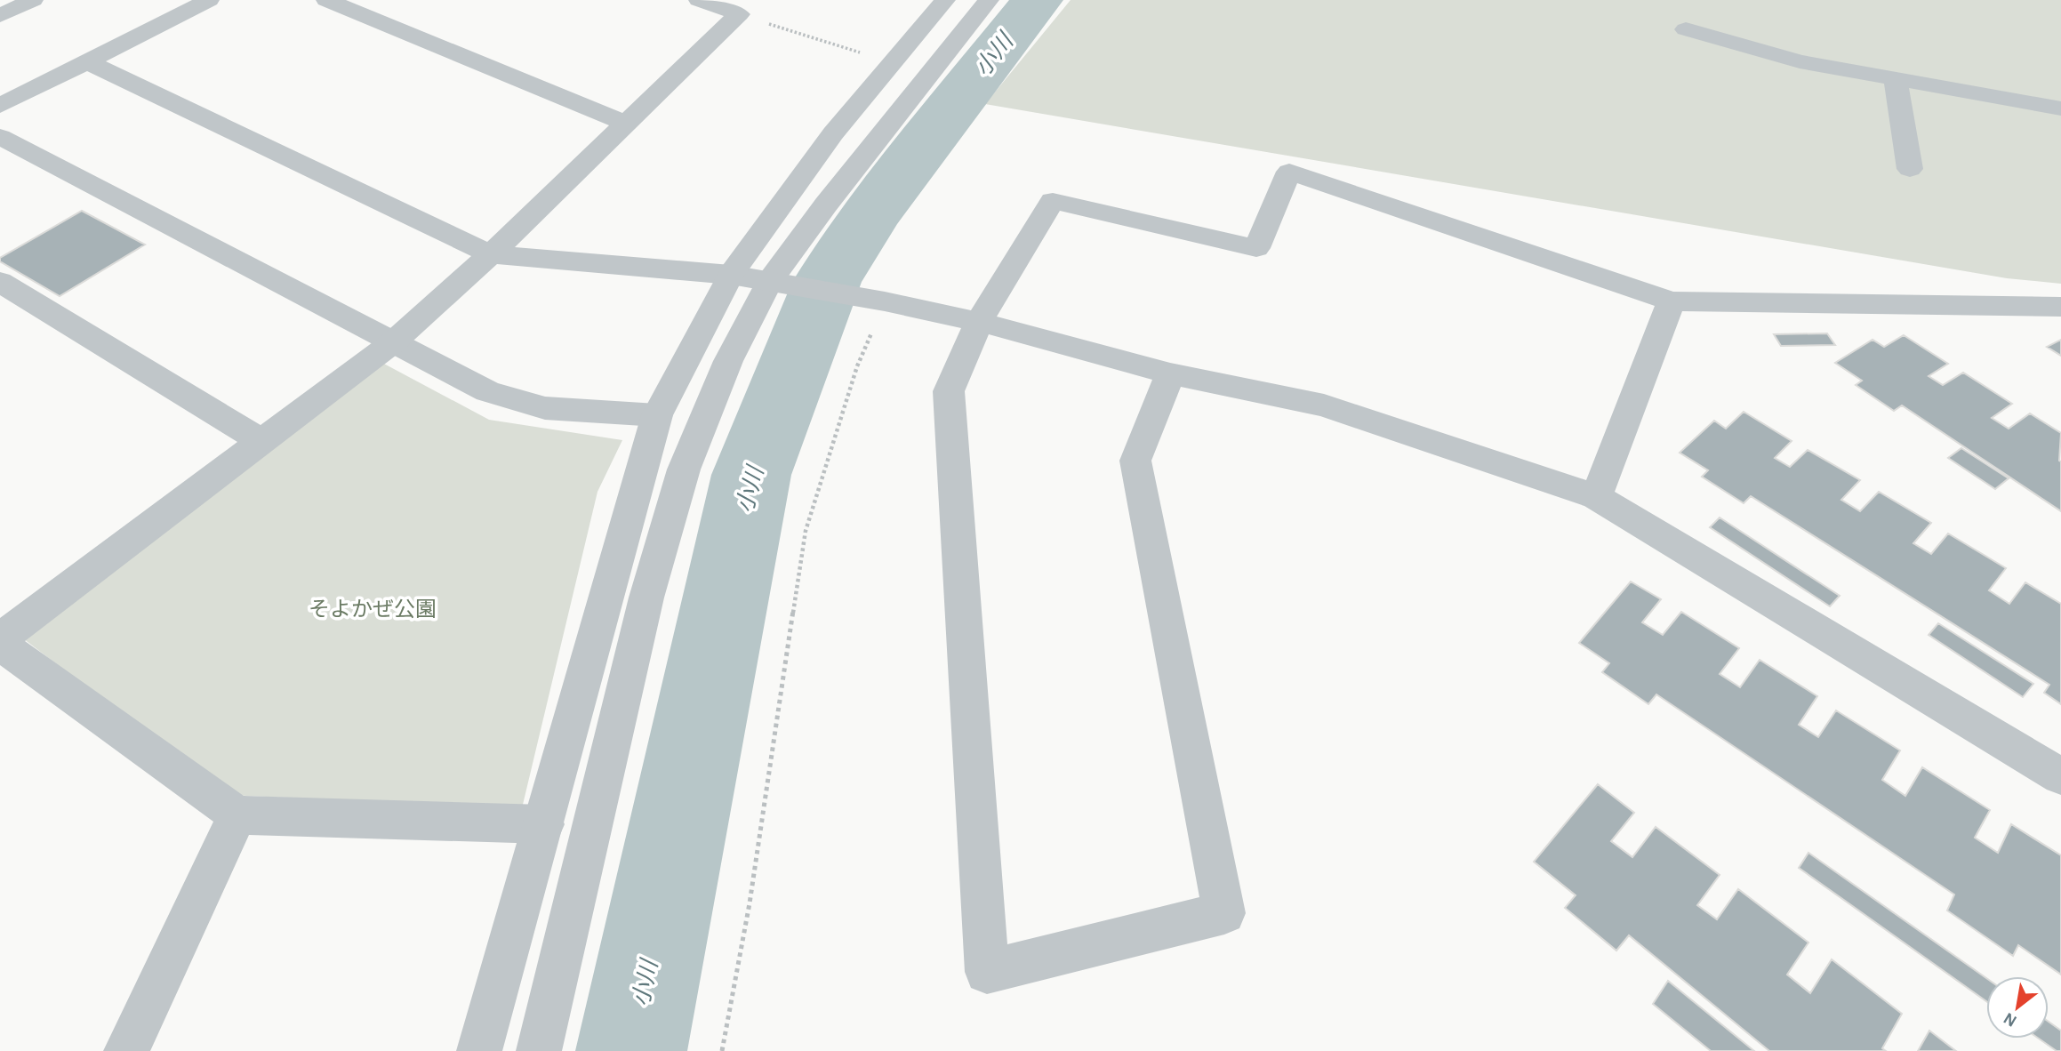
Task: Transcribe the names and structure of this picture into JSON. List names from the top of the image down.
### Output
{
  "water": ["小川"],
  "parks": ["そよかぜ公園"],
  "north": "bottom left"
}
